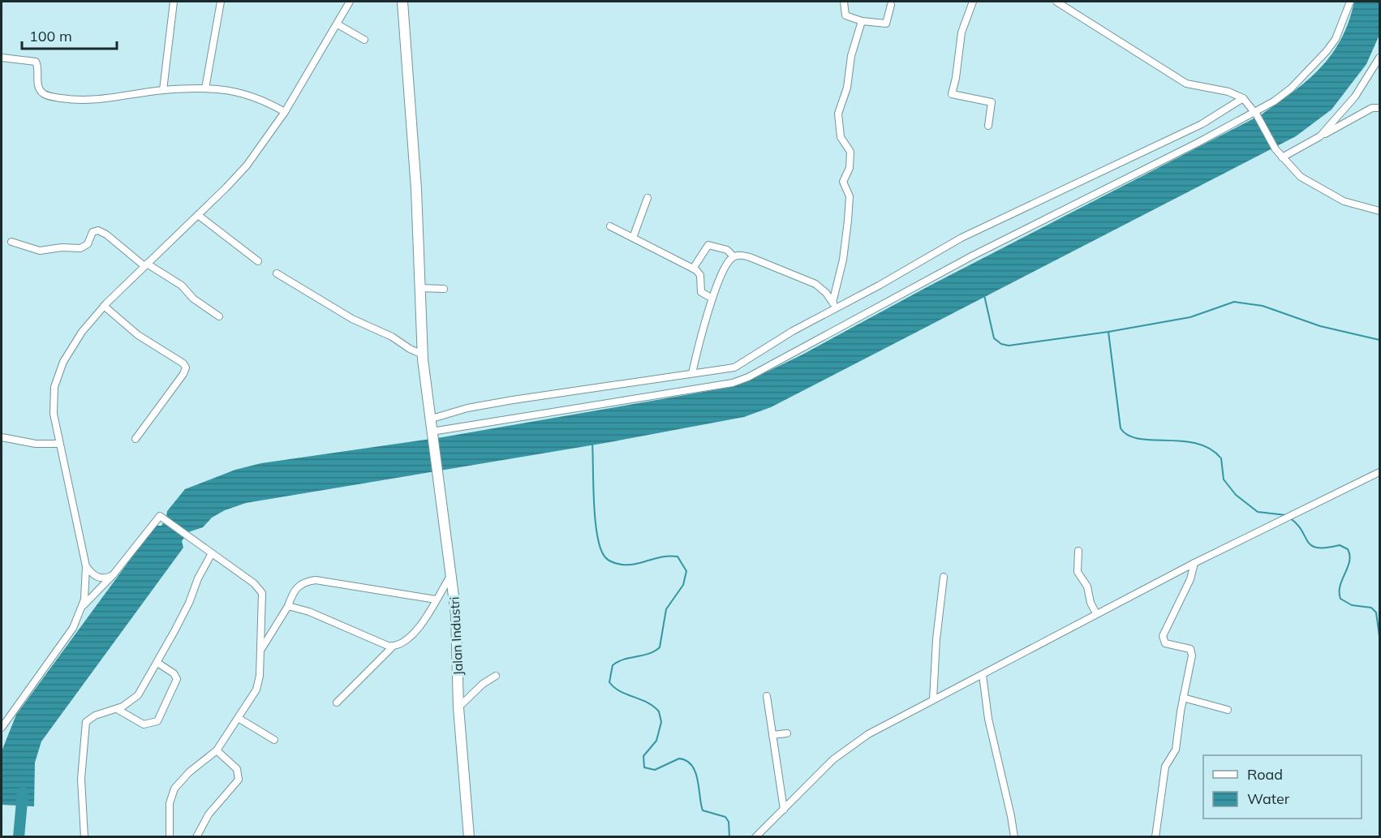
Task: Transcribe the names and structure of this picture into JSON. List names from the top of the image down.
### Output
{
  "streets": {
    "main road": ["Jalan Industri"]
  },
  "legend": ["Road", "Water"],
  "scale_bar": "100 m"
}
